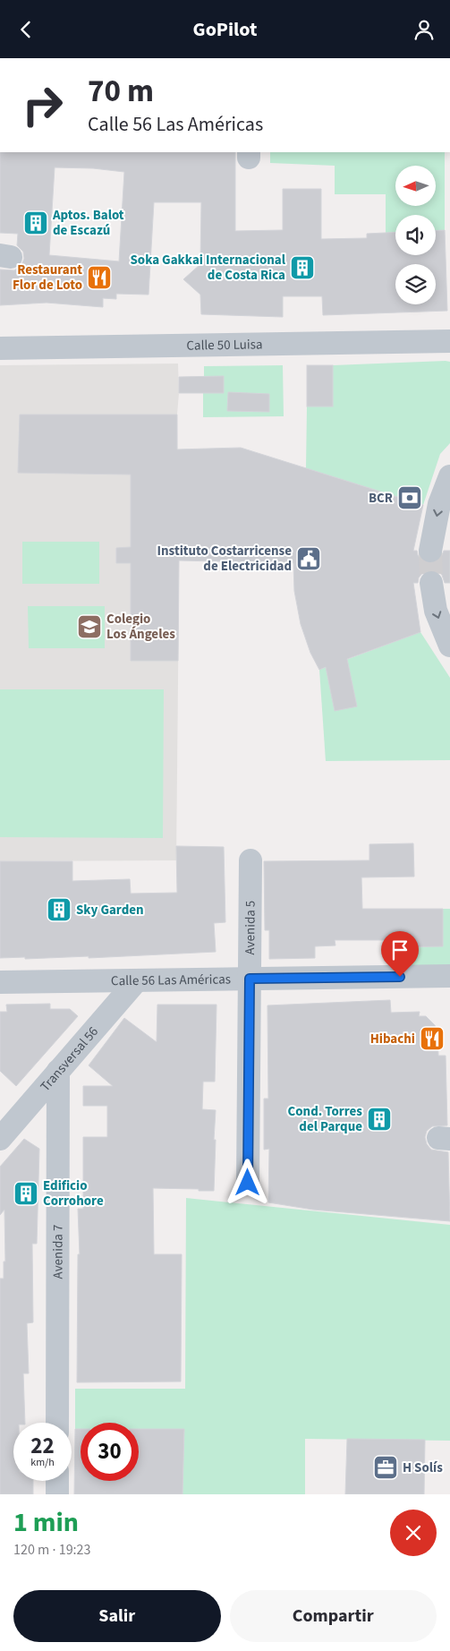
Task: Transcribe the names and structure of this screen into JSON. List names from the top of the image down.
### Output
{
  "streets": {
    "street": [
      "Calle 50 Luisa",
      "Avenida 5",
      "Calle 56 Las Américas",
      "Transversal 56",
      "Avenida 7"
    ]
  },
  "crossings": [
    ["Avenida 5", "Calle 56 Las Américas"],
    ["Calle 56 Las Américas", "Transversal 56"],
    ["Transversal 56", "Avenida 7"]
  ],
  "places": {
    "building": [
      "Aptos. Balot de Escazú",
      "Soka Gakkai Internacional de Costa Rica",
      "Sky Garden",
      "Cond. Torres del Parque",
      "Edificio Corrohore"
    ],
    "restaurant": ["Restaurant Flor de Loto", "Hibachi"],
    "bank": ["BCR"],
    "public building": ["Instituto Costarricense de Electricidad"],
    "school or university": ["Colegio Los Ángeles"],
    "office": ["H Solís"]
  },
  "north": "left",
  "page": {
    "header": "GoPilot",
    "turn": ["70 m", "Calle 56 Las Américas"],
    "speed": "22 km/h",
    "limit": "30",
    "heading": ["1 min", "120 m · 19:23"],
    "buttons": ["Salir", "Compartir"]
  }
}
